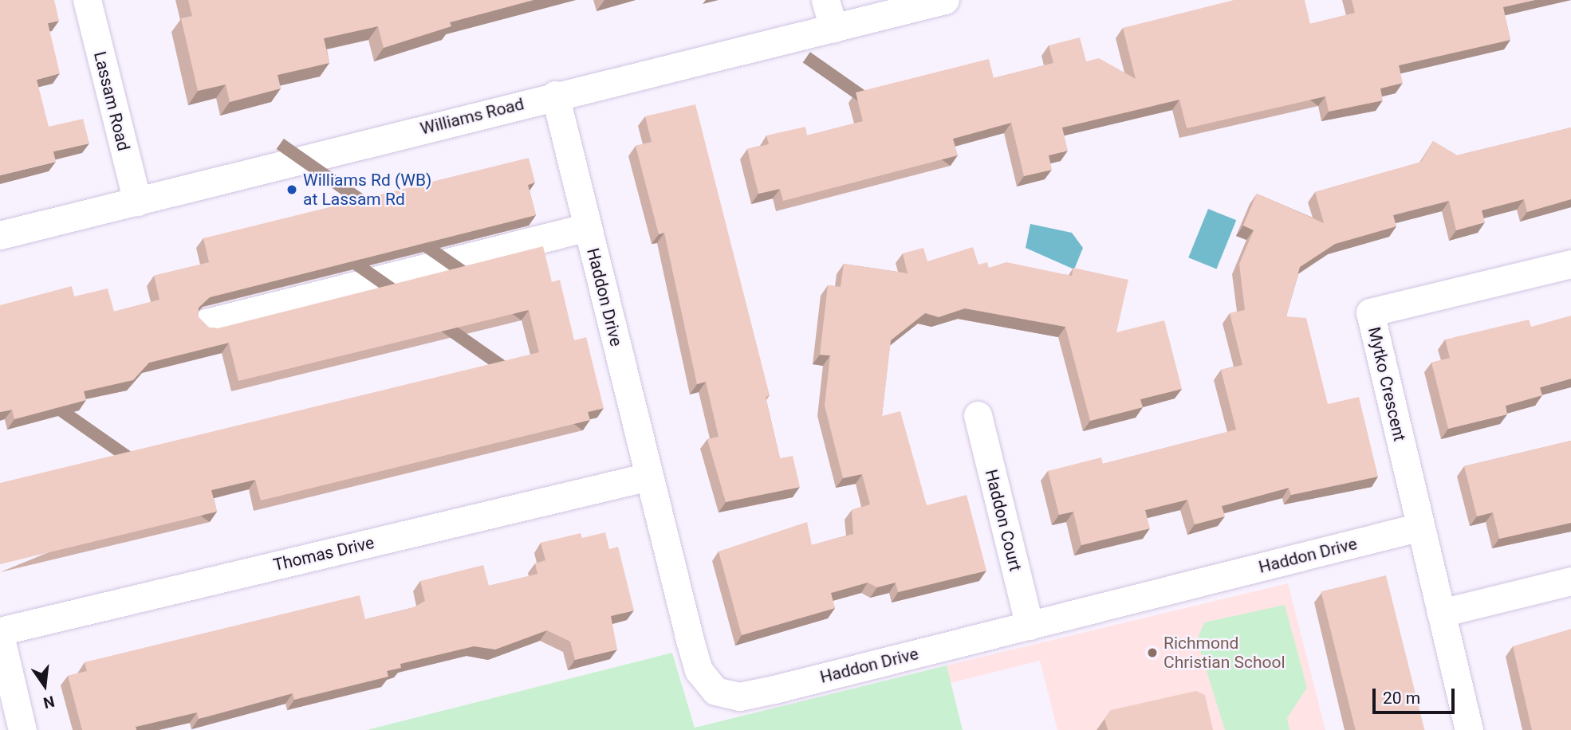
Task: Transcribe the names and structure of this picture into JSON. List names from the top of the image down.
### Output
{
  "streets": {
    "street": [
      "Lassam Road",
      "Williams Road",
      "Haddon Drive",
      "Mytko Crescent",
      "Haddon Court",
      "Thomas Drive"
    ]
  },
  "crossings": [
    ["Lassam Road", "Williams Road"],
    ["Williams Road", "Haddon Drive"],
    ["Haddon Drive", "Mytko Crescent"],
    ["Haddon Drive", "Haddon Court"],
    ["Haddon Drive", "Thomas Drive"]
  ],
  "places": ["Williams Rd (WB) at Lassam Rd", "Richmond Christian School"],
  "scale_bar": "20 m",
  "north": "bottom"
}
